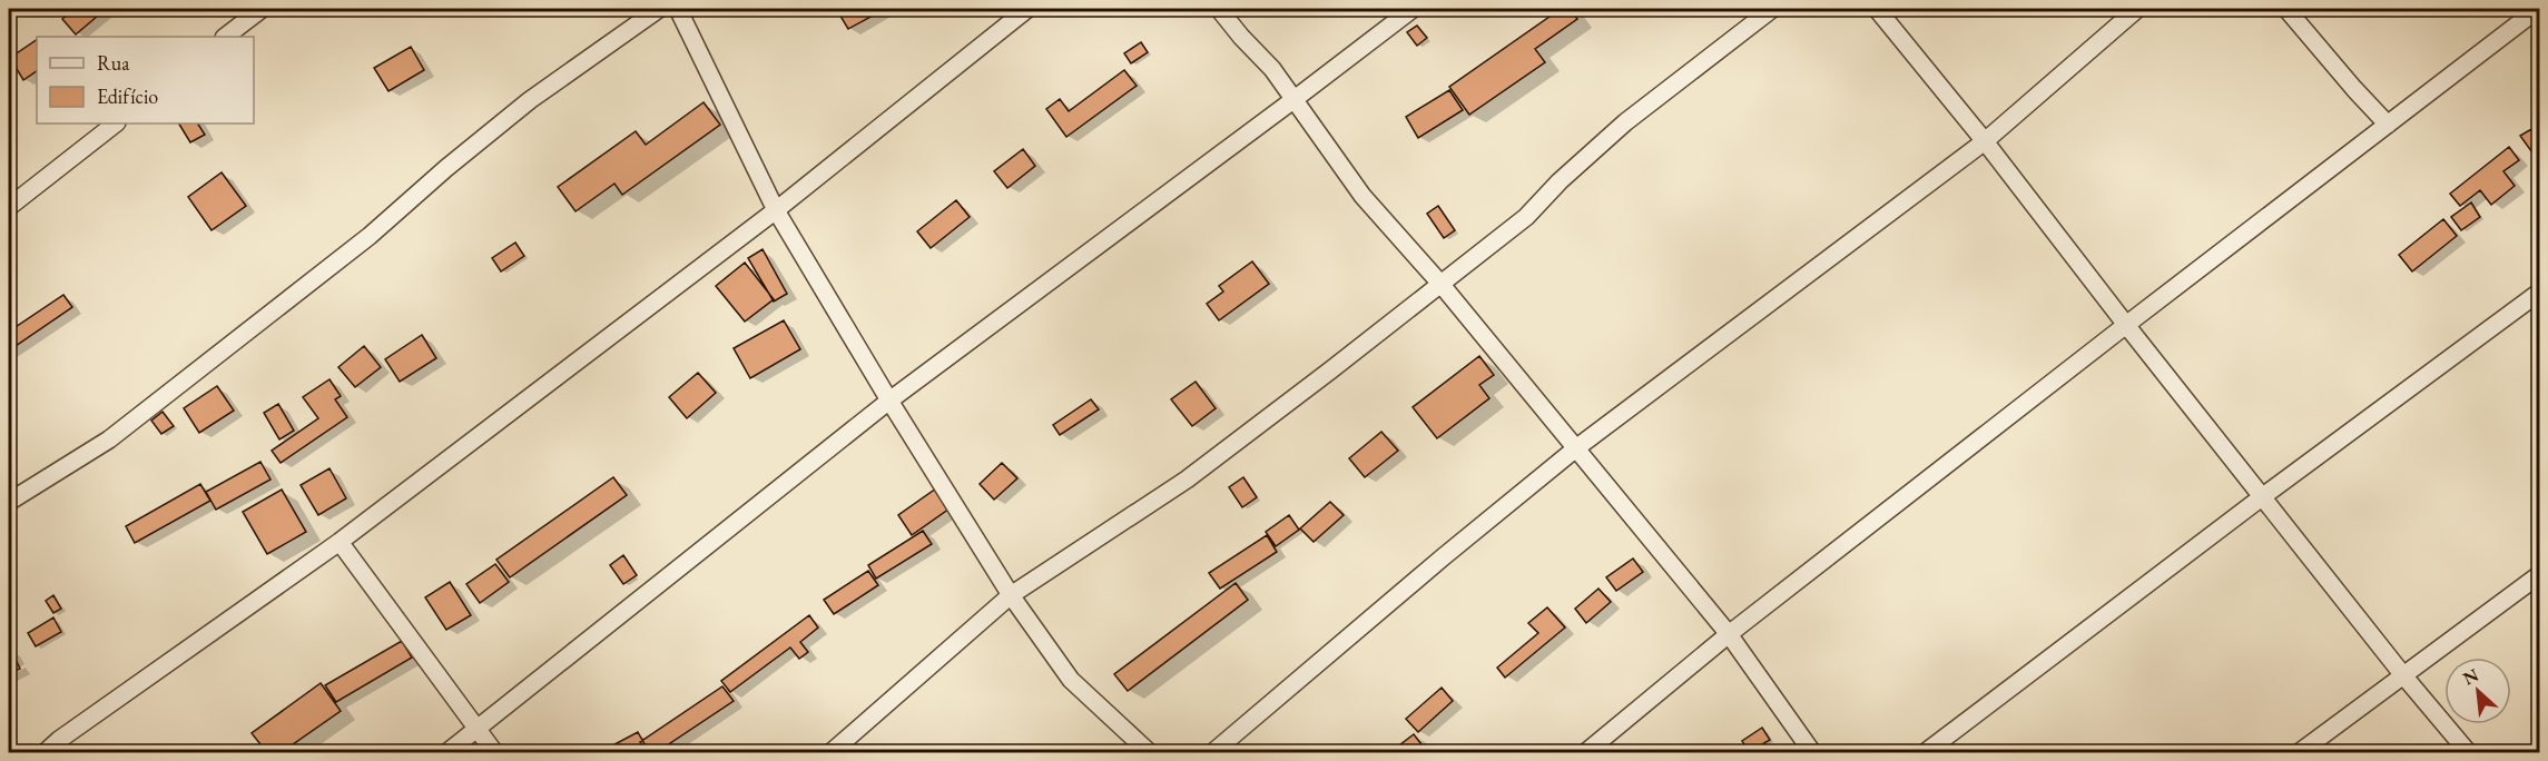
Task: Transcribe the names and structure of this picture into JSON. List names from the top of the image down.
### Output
{
  "legend": ["Rua", "Edifício"],
  "north": "top left"
}
